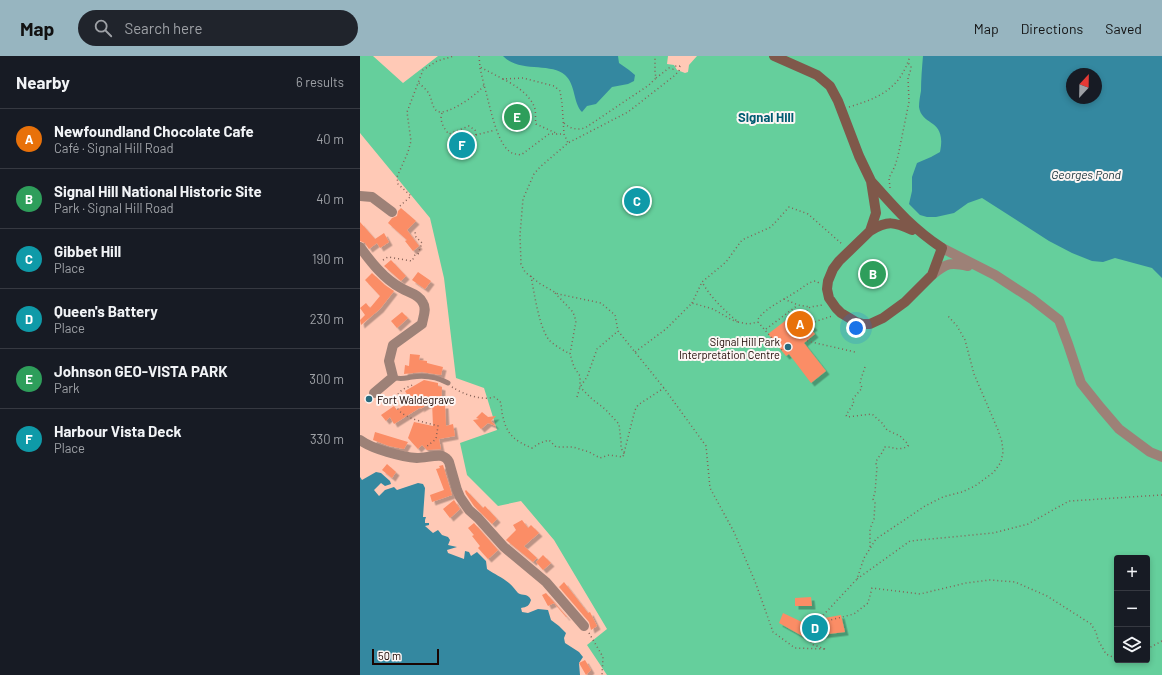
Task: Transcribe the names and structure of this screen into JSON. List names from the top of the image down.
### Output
{
  "districts": ["Signal Hill"],
  "water": ["Georges Pond"],
  "places": ["Signal Hill Park Interpretation Centre", "Fort Waldegrave"],
  "scale_bar": "50 m",
  "north": "top",
  "page": {
    "header": "Map",
    "search": "Search here",
    "nav": ["Map", "Directions", "Saved"],
    "heading": ["Nearby", "6 results"],
    "pins": [
      "E",
      "F",
      "C",
      "B",
      "A",
      "D"
    ],
    "list": [
      {
        "mark": "A",
        "name": "Newfoundland Chocolate Cafe",
        "note": "Café · Signal Hill Road",
        "value": "40 m"
      },
      {
        "mark": "B",
        "name": "Signal Hill National Historic Site",
        "note": "Park · Signal Hill Road",
        "value": "40 m"
      },
      {
        "mark": "C",
        "name": "Gibbet Hill",
        "note": "Place",
        "value": "190 m"
      },
      {
        "mark": "D",
        "name": "Queen's Battery",
        "note": "Place",
        "value": "230 m"
      },
      {
        "mark": "E",
        "name": "Johnson GEO-VISTA PARK",
        "note": "Park",
        "value": "300 m"
      },
      {
        "mark": "F",
        "name": "Harbour Vista Deck",
        "note": "Place",
        "value": "330 m"
      }
    ],
    "map_buttons": ["+", "−"],
    "scale": "50 m"
  }
}
